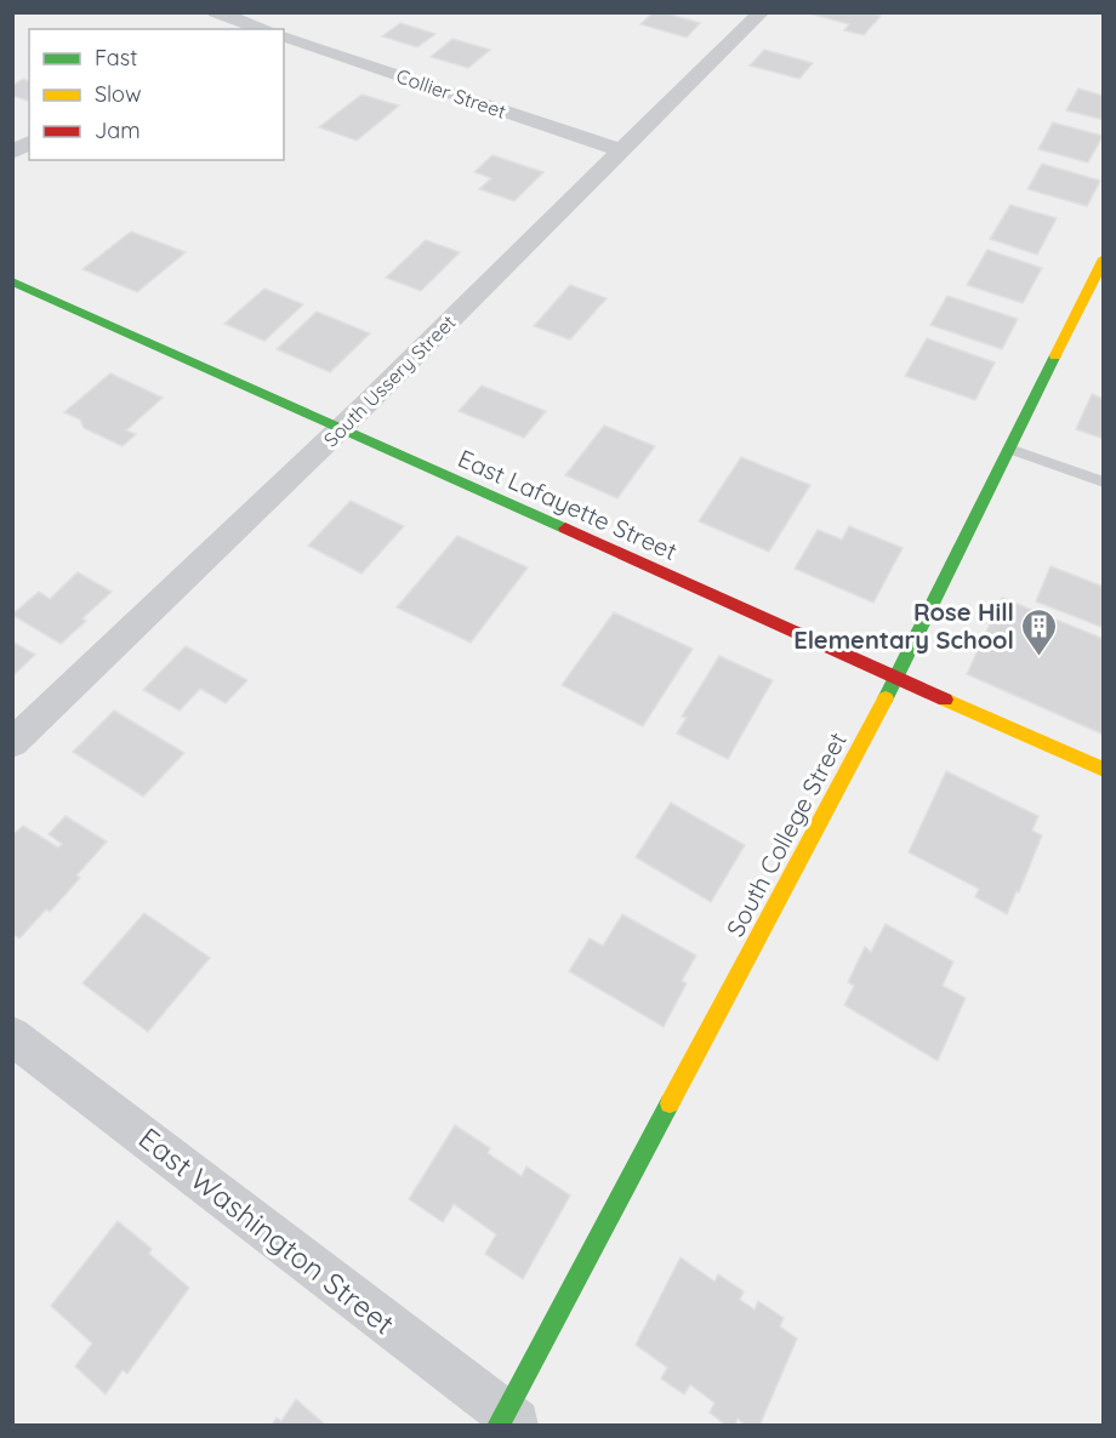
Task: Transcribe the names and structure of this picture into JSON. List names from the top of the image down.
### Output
{
  "streets": {
    "street": [
      "Collier Street",
      "South Ussery Street",
      "East Lafayette Street",
      "South College Street",
      "East Washington Street"
    ]
  },
  "crossings": [
    ["Collier Street", "South Ussery Street"],
    ["South Ussery Street", "East Lafayette Street"],
    ["East Lafayette Street", "South College Street"],
    ["South College Street", "East Washington Street"]
  ],
  "places": {
    "building": ["Rose Hill Elementary School"]
  },
  "legend": ["Fast", "Slow", "Jam"]
}
